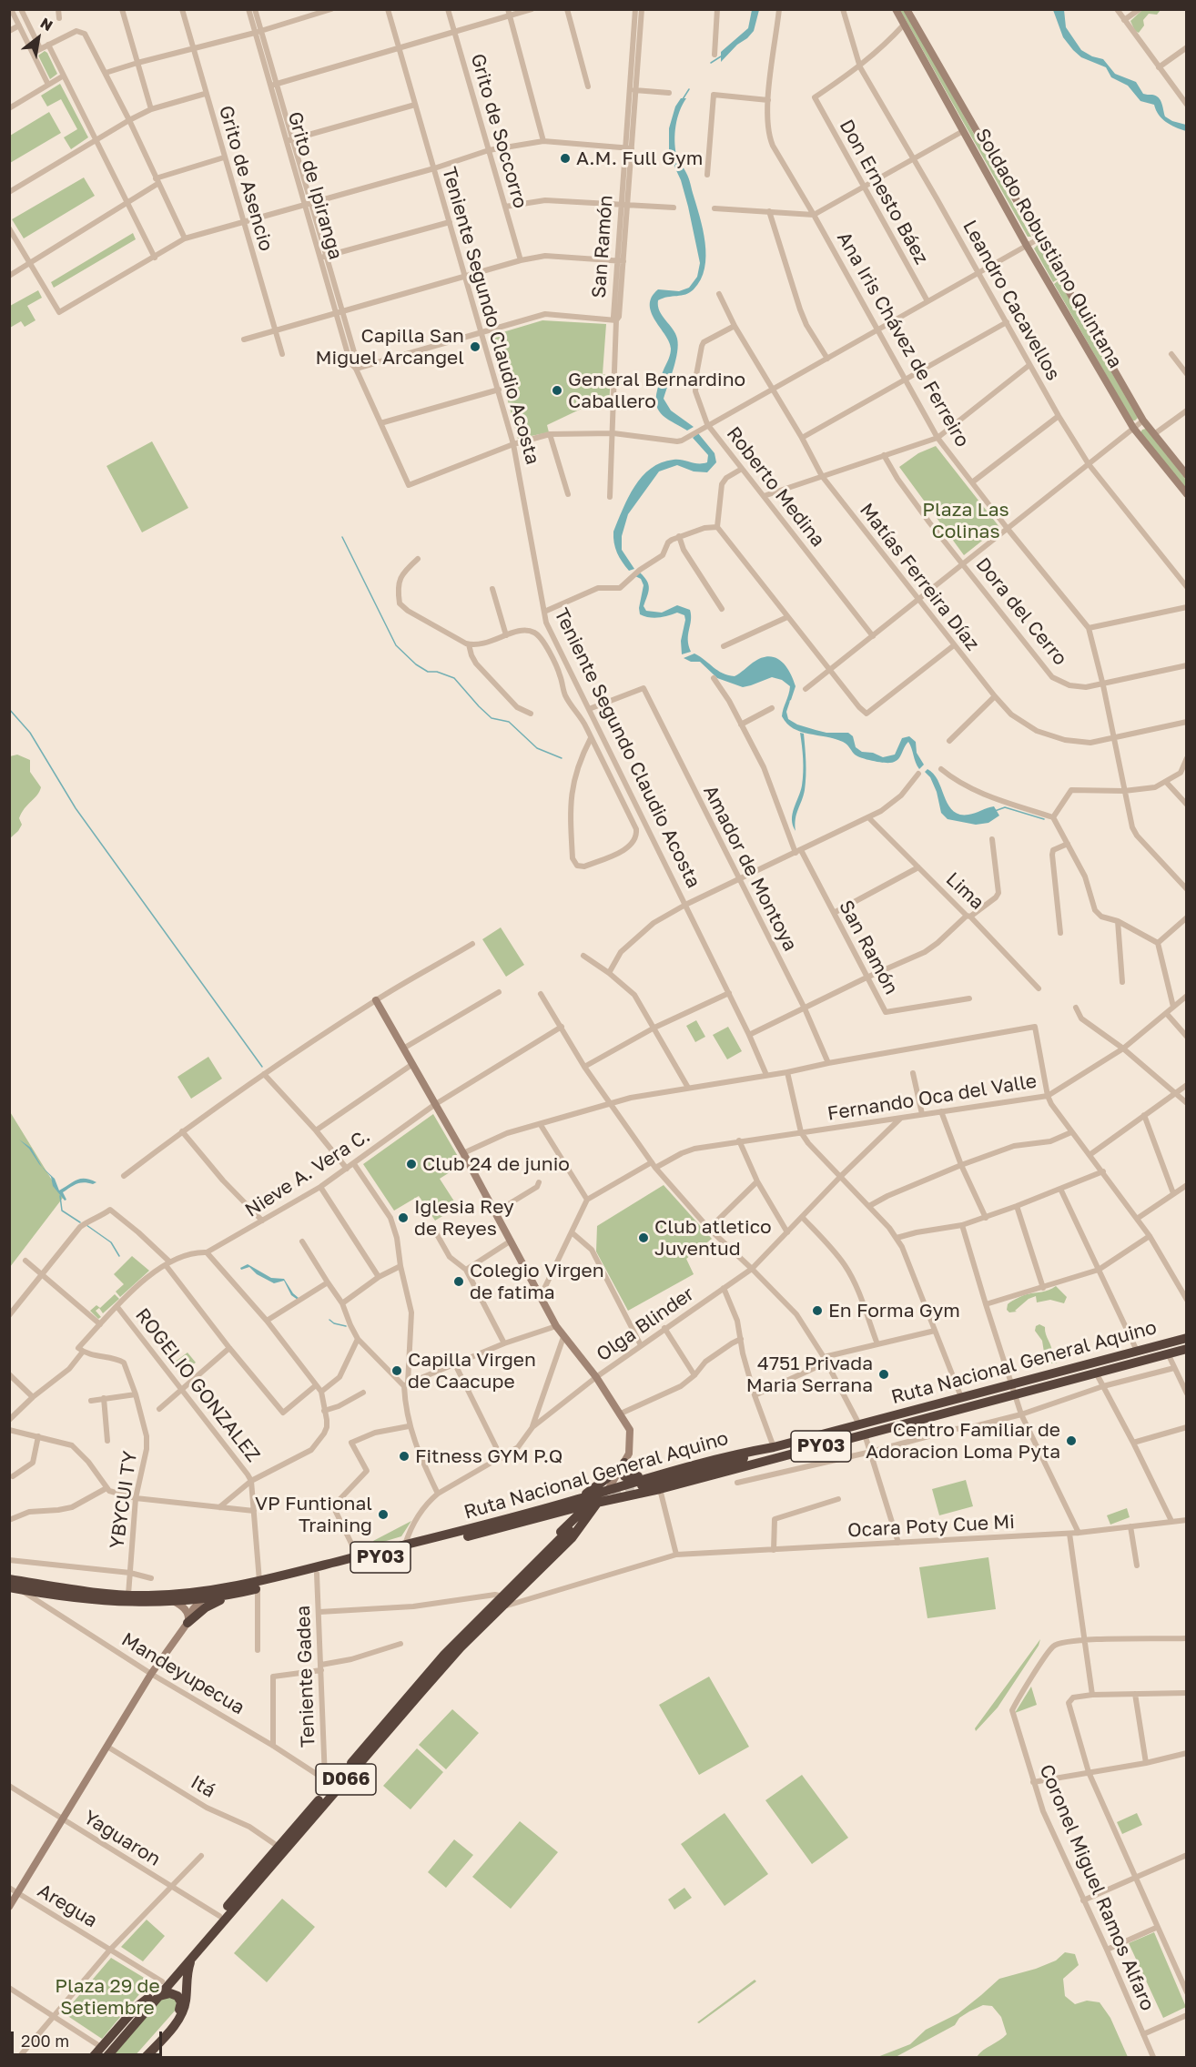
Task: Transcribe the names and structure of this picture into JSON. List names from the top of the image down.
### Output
{
  "streets": {
    "highway": ["Ruta Nacional General Aquino", "PY03", "D066"],
    "street": [
      "Grito de Soccorro",
      "Grito de Asencio",
      "Grito de Ipiranga",
      "Don Ernesto Báez",
      "San Ramón",
      "Soldado Robustiano Quintana",
      "Leandro Cacavellos",
      "Teniente Segundo Claudio Acosta",
      "Ana Iris Chávez de Ferreiro",
      "Roberto Medina",
      "Matías Ferreira Díaz",
      "Dora del Cerro",
      "Amador de Montoya",
      "Lima",
      "Fernando Oca del Valle",
      "Nieve A. Vera C.",
      "Olga Blinder",
      "ROGELIO GONZALEZ",
      "YBYCUI TY",
      "Ocara Poty Cue Mi",
      "Mandeyupecua",
      "Teniente Gadea",
      "Itá",
      "Yaguaron",
      "Coronel Miguel Ramos Alfaro",
      "Aregua"
    ]
  },
  "crossings": [
    ["Grito de Ipiranga", "Teniente Segundo Claudio Acosta"],
    ["Don Ernesto Báez", "Leandro Cacavellos"],
    ["Teniente Segundo Claudio Acosta", "Amador de Montoya"],
    ["Ana Iris Chávez de Ferreiro", "Matías Ferreira Díaz"],
    ["Ana Iris Chávez de Ferreiro", "Dora del Cerro"],
    ["Roberto Medina", "Matías Ferreira Díaz"],
    ["Fernando Oca del Valle", "Olga Blinder"],
    ["Nieve A. Vera C.", "ROGELIO GONZALEZ"],
    ["Nieve A. Vera C.", "YBYCUI TY"],
    ["Olga Blinder", "Ruta Nacional General Aquino"],
    ["Ruta Nacional General Aquino", "ROGELIO GONZALEZ"],
    ["Ruta Nacional General Aquino", "YBYCUI TY"],
    ["Ruta Nacional General Aquino", "Mandeyupecua"],
    ["Ruta Nacional General Aquino", "Teniente Gadea"],
    ["Ruta Nacional General Aquino", "D066"],
    ["Ocara Poty Cue Mi", "Teniente Gadea"],
    ["Ocara Poty Cue Mi", "D066"],
    ["Mandeyupecua", "Teniente Gadea"],
    ["Mandeyupecua", "D066"],
    ["Teniente Gadea", "D066"],
    ["D066", "Itá"],
    ["D066", "Yaguaron"],
    ["D066", "Aregua"]
  ],
  "parks": ["Plaza Las Colinas", "Plaza 29 de Setiembre"],
  "places": [
    "A.M. Full Gym",
    "Capilla San Miguel Arcangel",
    "General Bernardino Caballero",
    "Club 24 de junio",
    "Iglesia Rey de Reyes",
    "Club atletico Juventud",
    "Colegio Virgen de fatima",
    "En Forma Gym",
    "Capilla Virgen de Caacupe",
    "4751 Privada Maria Serrana",
    "Centro Familiar de Adoracion Loma Pyta",
    "Fitness GYM P.Q",
    "VP Funtional Training"
  ],
  "scale_bar": "200 m",
  "north": "top right"
}
